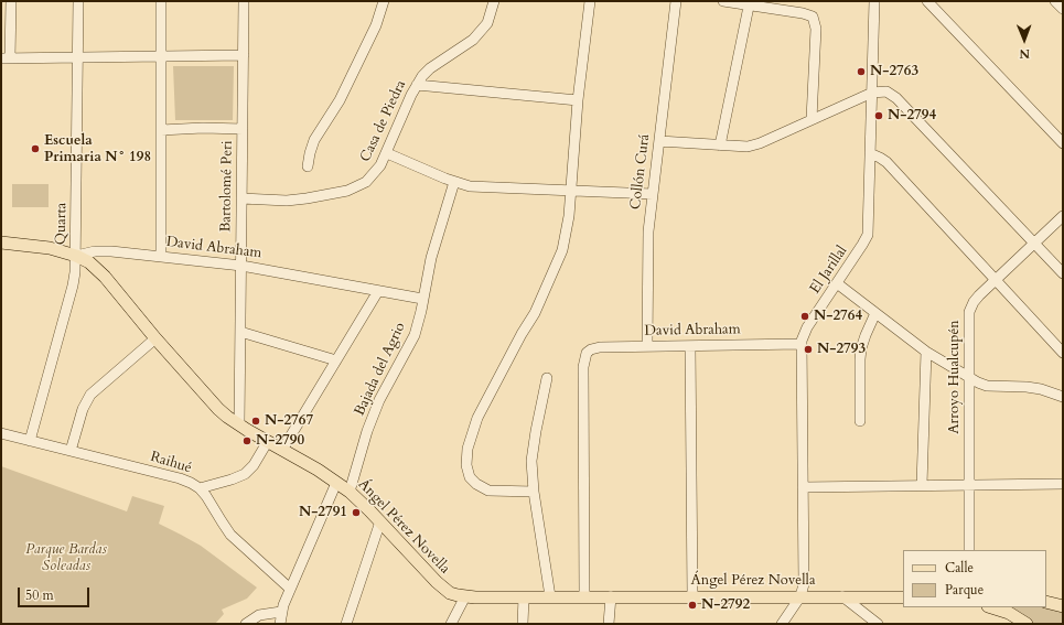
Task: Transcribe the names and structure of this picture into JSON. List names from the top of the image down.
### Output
{
  "streets": {
    "main road": ["David Abraham", "Ángel Pérez Novella"],
    "street": [
      "Casa de Piedra",
      "Collón Curá",
      "Bartolomé Peri",
      "Quarta",
      "El Jarillal",
      "Bajada del Agrio",
      "Arroyo Hualcupén",
      "Raihué"
    ]
  },
  "crossings": [
    ["Casa de Piedra", "Bartolomé Peri"],
    ["Collón Curá", "David Abraham"],
    ["Bartolomé Peri", "David Abraham"],
    ["Bartolomé Peri", "Ángel Pérez Novella"],
    ["Quarta", "David Abraham"],
    ["Quarta", "Raihué"],
    ["Quarta", "Ángel Pérez Novella"],
    ["David Abraham", "El Jarillal"],
    ["David Abraham", "Bajada del Agrio"],
    ["David Abraham", "Ángel Pérez Novella"],
    ["El Jarillal", "Ángel Pérez Novella"],
    ["Bajada del Agrio", "Ángel Pérez Novella"]
  ],
  "parks": ["Parque Bardas Soleadas"],
  "places": [
    "N-2763",
    "N-2794",
    "Escuela Primaria N° 198",
    "N-2764",
    "N-2793",
    "N-2767",
    "N-2790",
    "N-2791",
    "N-2792"
  ],
  "legend": ["Calle", "Parque"],
  "scale_bar": "50 m",
  "north": "bottom"
}
